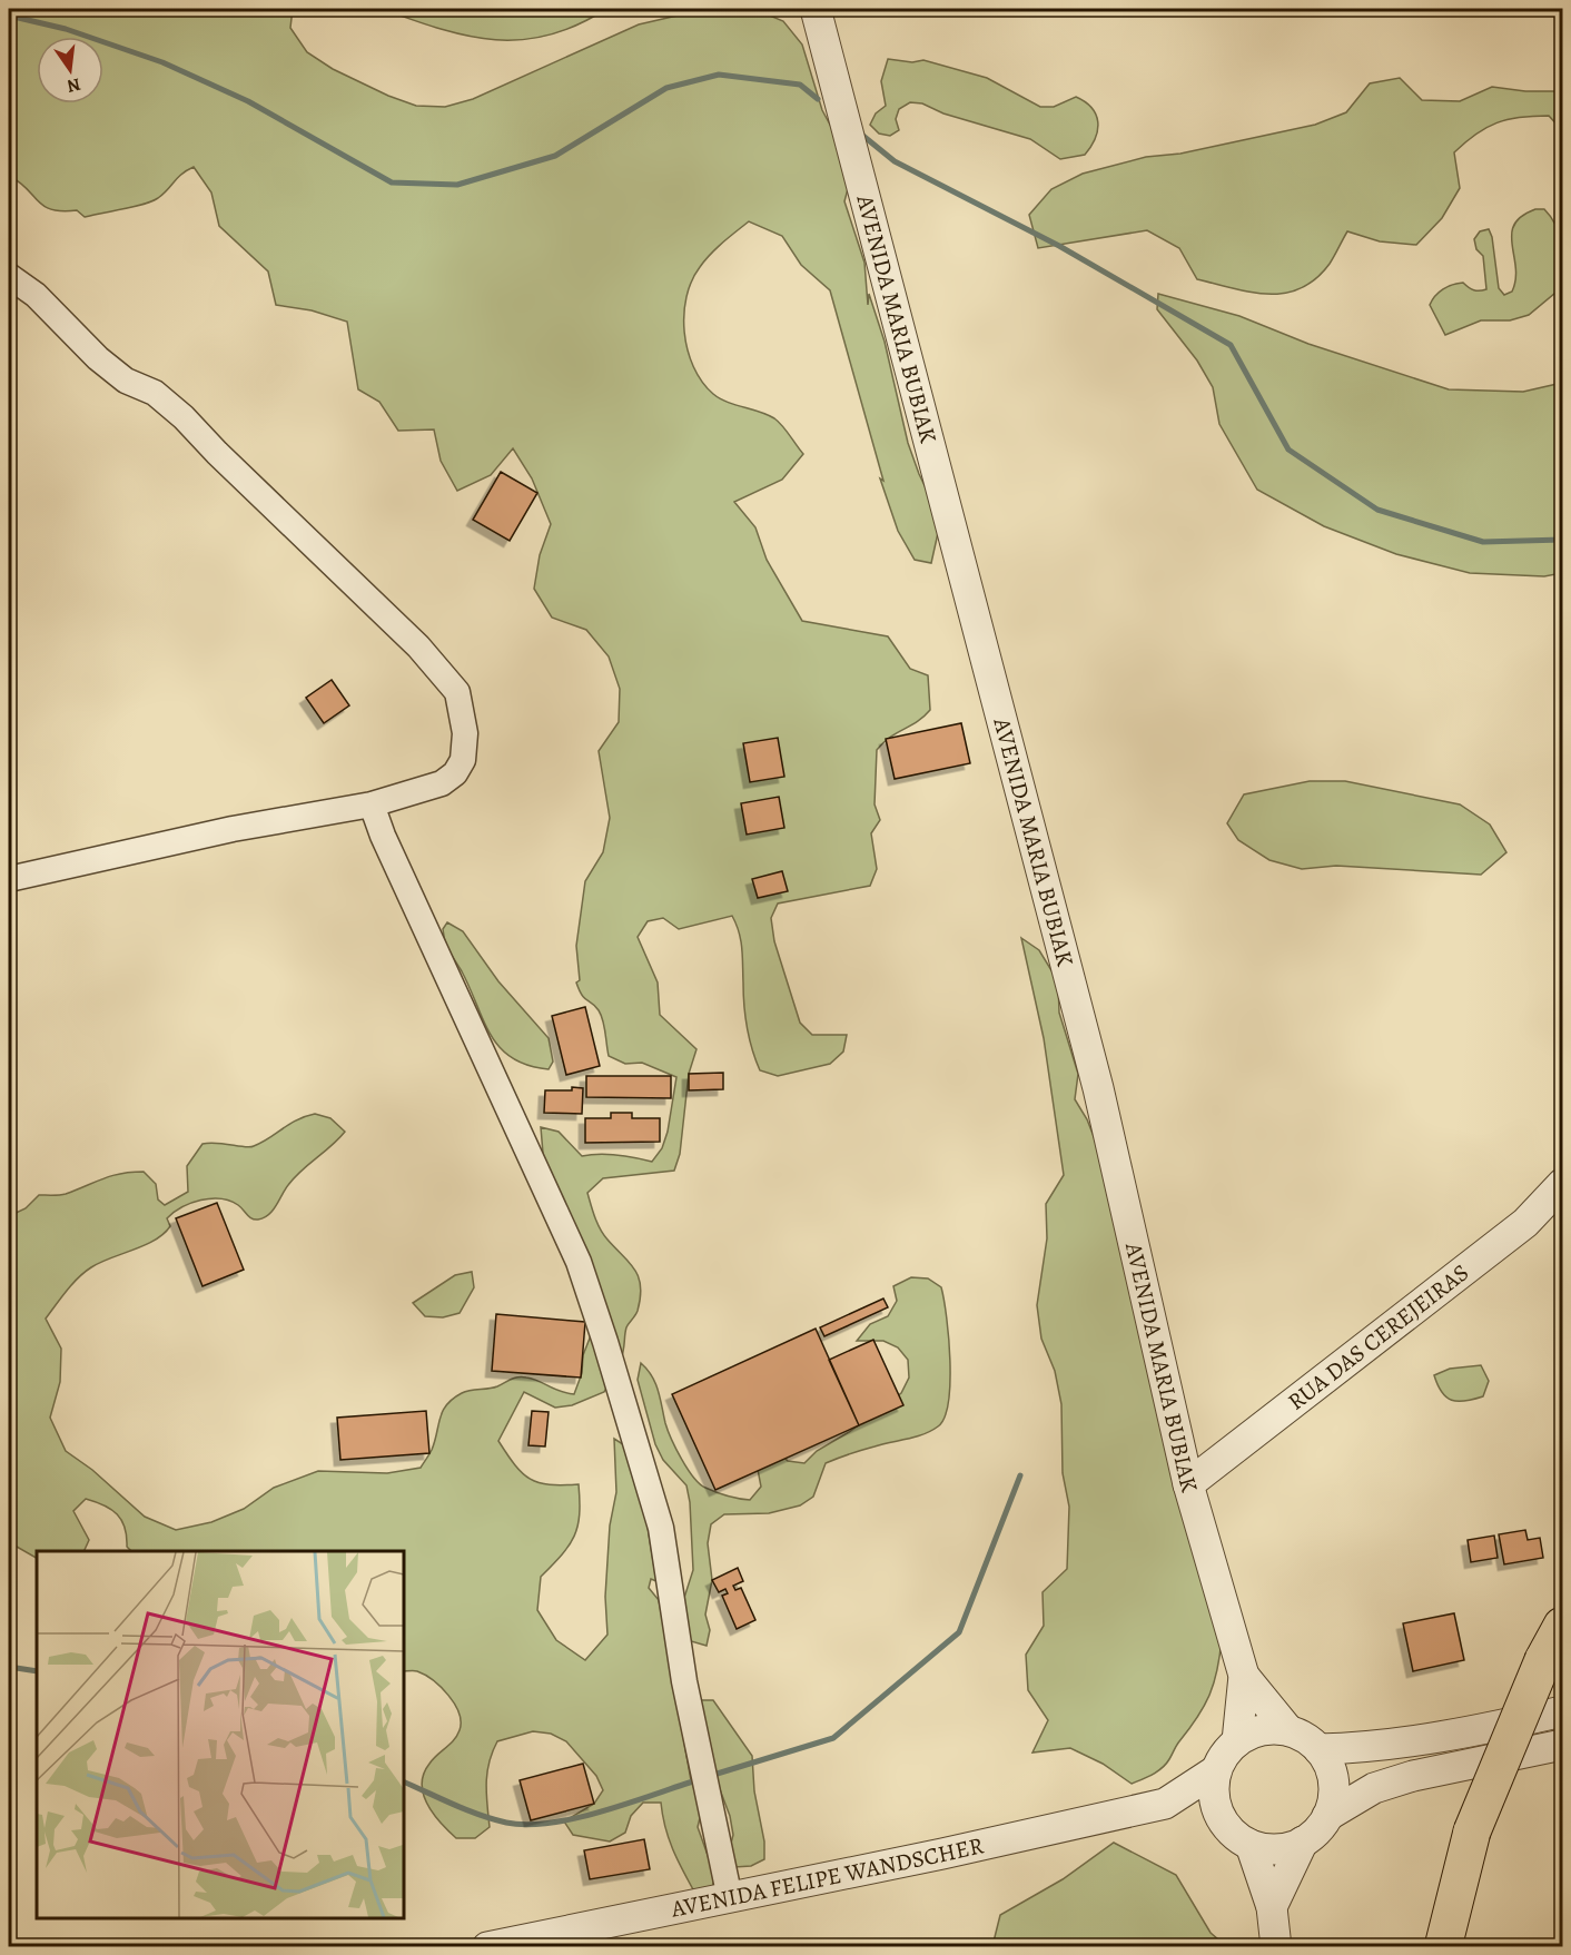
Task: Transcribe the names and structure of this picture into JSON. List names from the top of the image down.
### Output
{
  "streets": {
    "street": ["AVENIDA MARIA BUBIAK", "RUA DAS CEREJEIRAS", "AVENIDA FELIPE WANDSCHER"]
  },
  "crossings": [
    ["AVENIDA MARIA BUBIAK", "RUA DAS CEREJEIRAS"],
    ["AVENIDA MARIA BUBIAK", "AVENIDA FELIPE WANDSCHER"]
  ],
  "north": "bottom"
}
